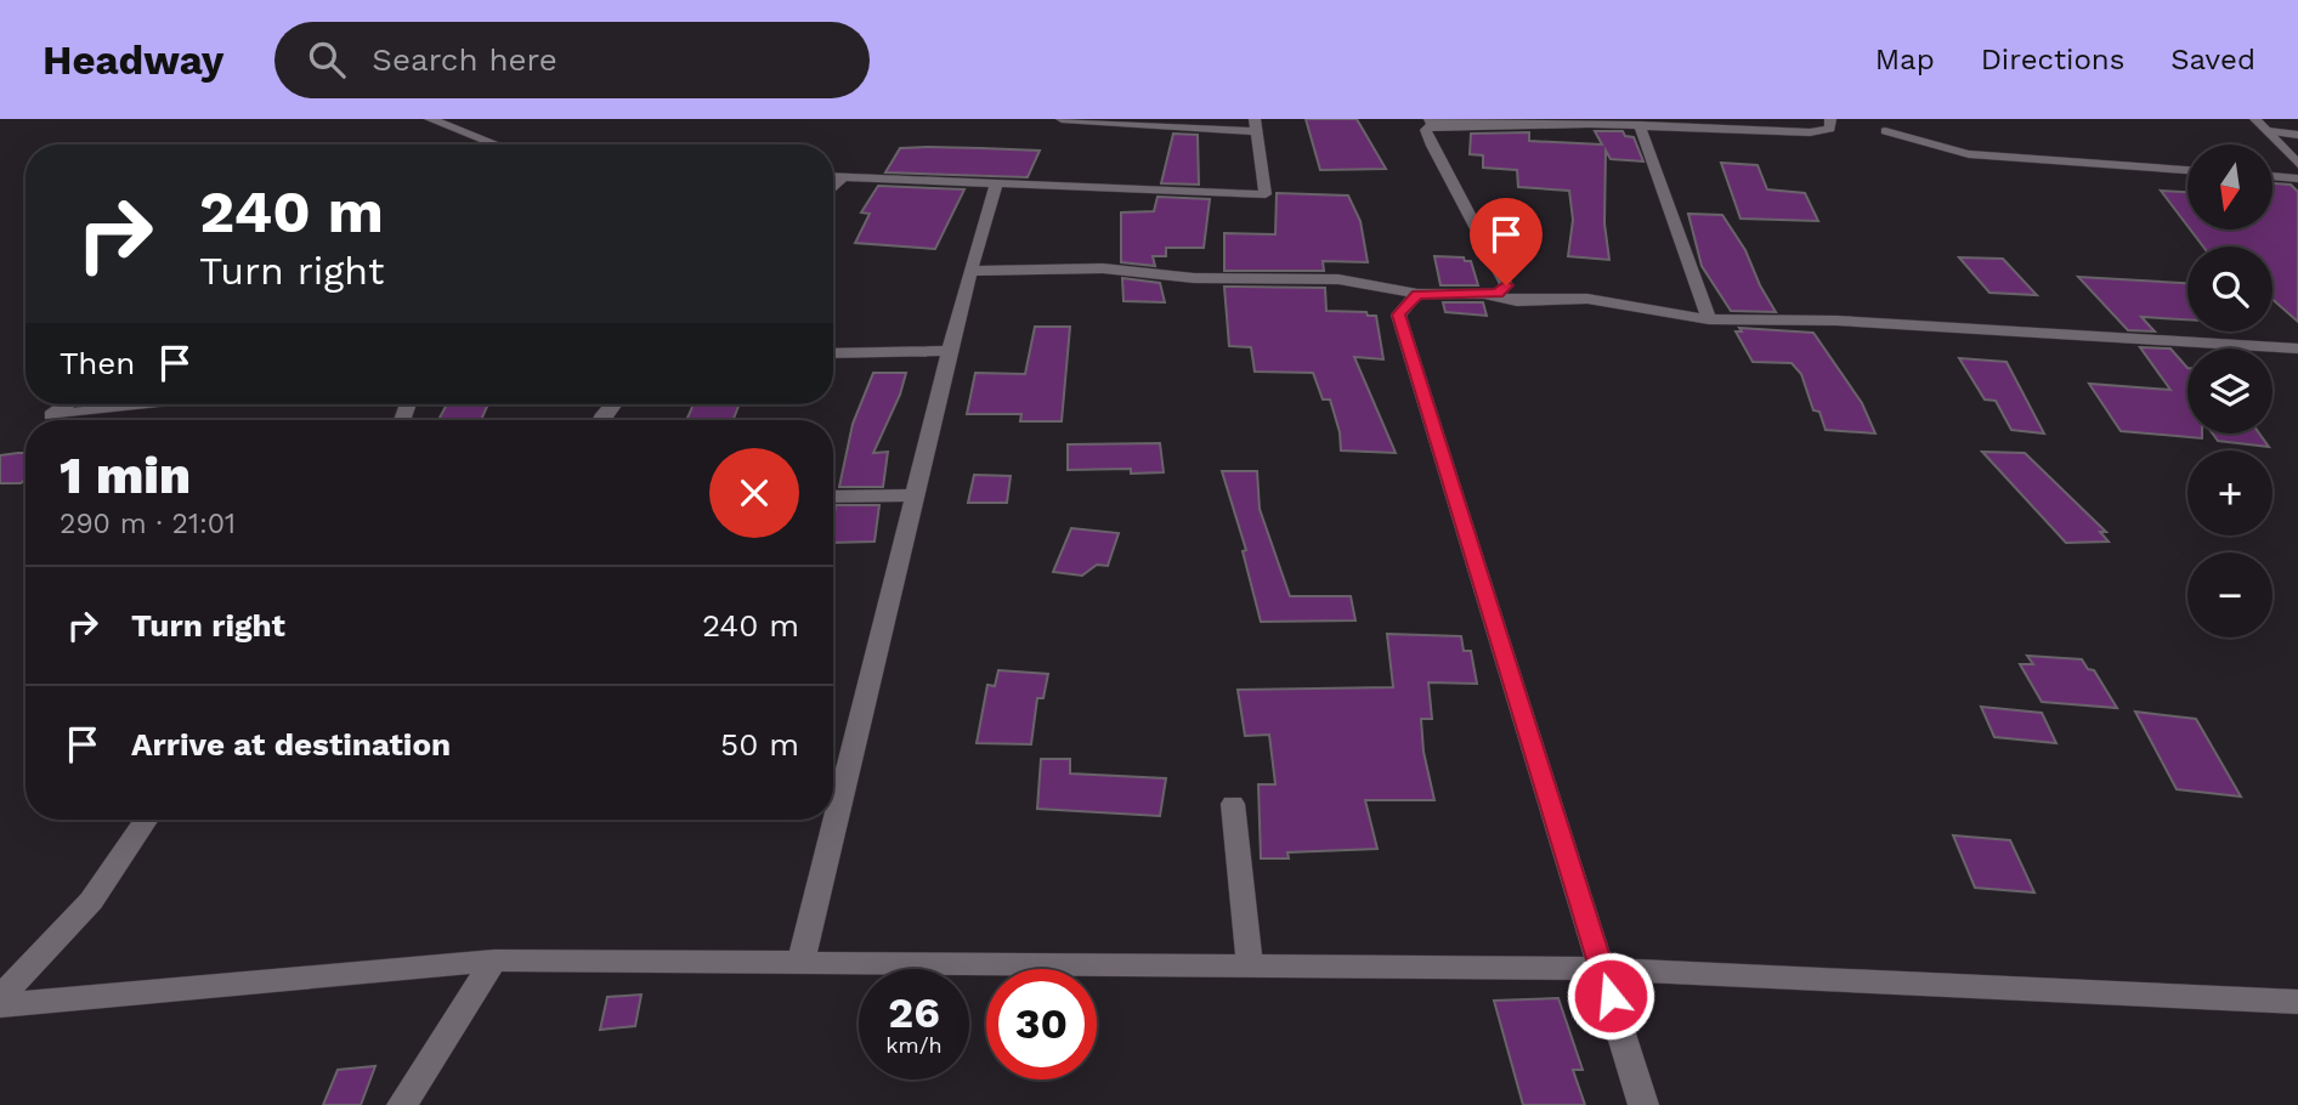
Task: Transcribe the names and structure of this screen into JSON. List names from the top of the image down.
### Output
{
  "north": "bottom",
  "page": {
    "header": "Headway",
    "search": "Search here",
    "nav": ["Map", "Directions", "Saved"],
    "map_buttons": ["+", "−"],
    "turn": ["240 m", "Turn right"],
    "then": "Then",
    "heading": ["1 min", "290 m · 21:01"],
    "list": [
      {
        "name": "Turn right",
        "value": "240 m"
      },
      {
        "name": "Arrive at destination",
        "value": "50 m"
      }
    ],
    "speed": "26 km/h",
    "limit": "30"
  }
}
